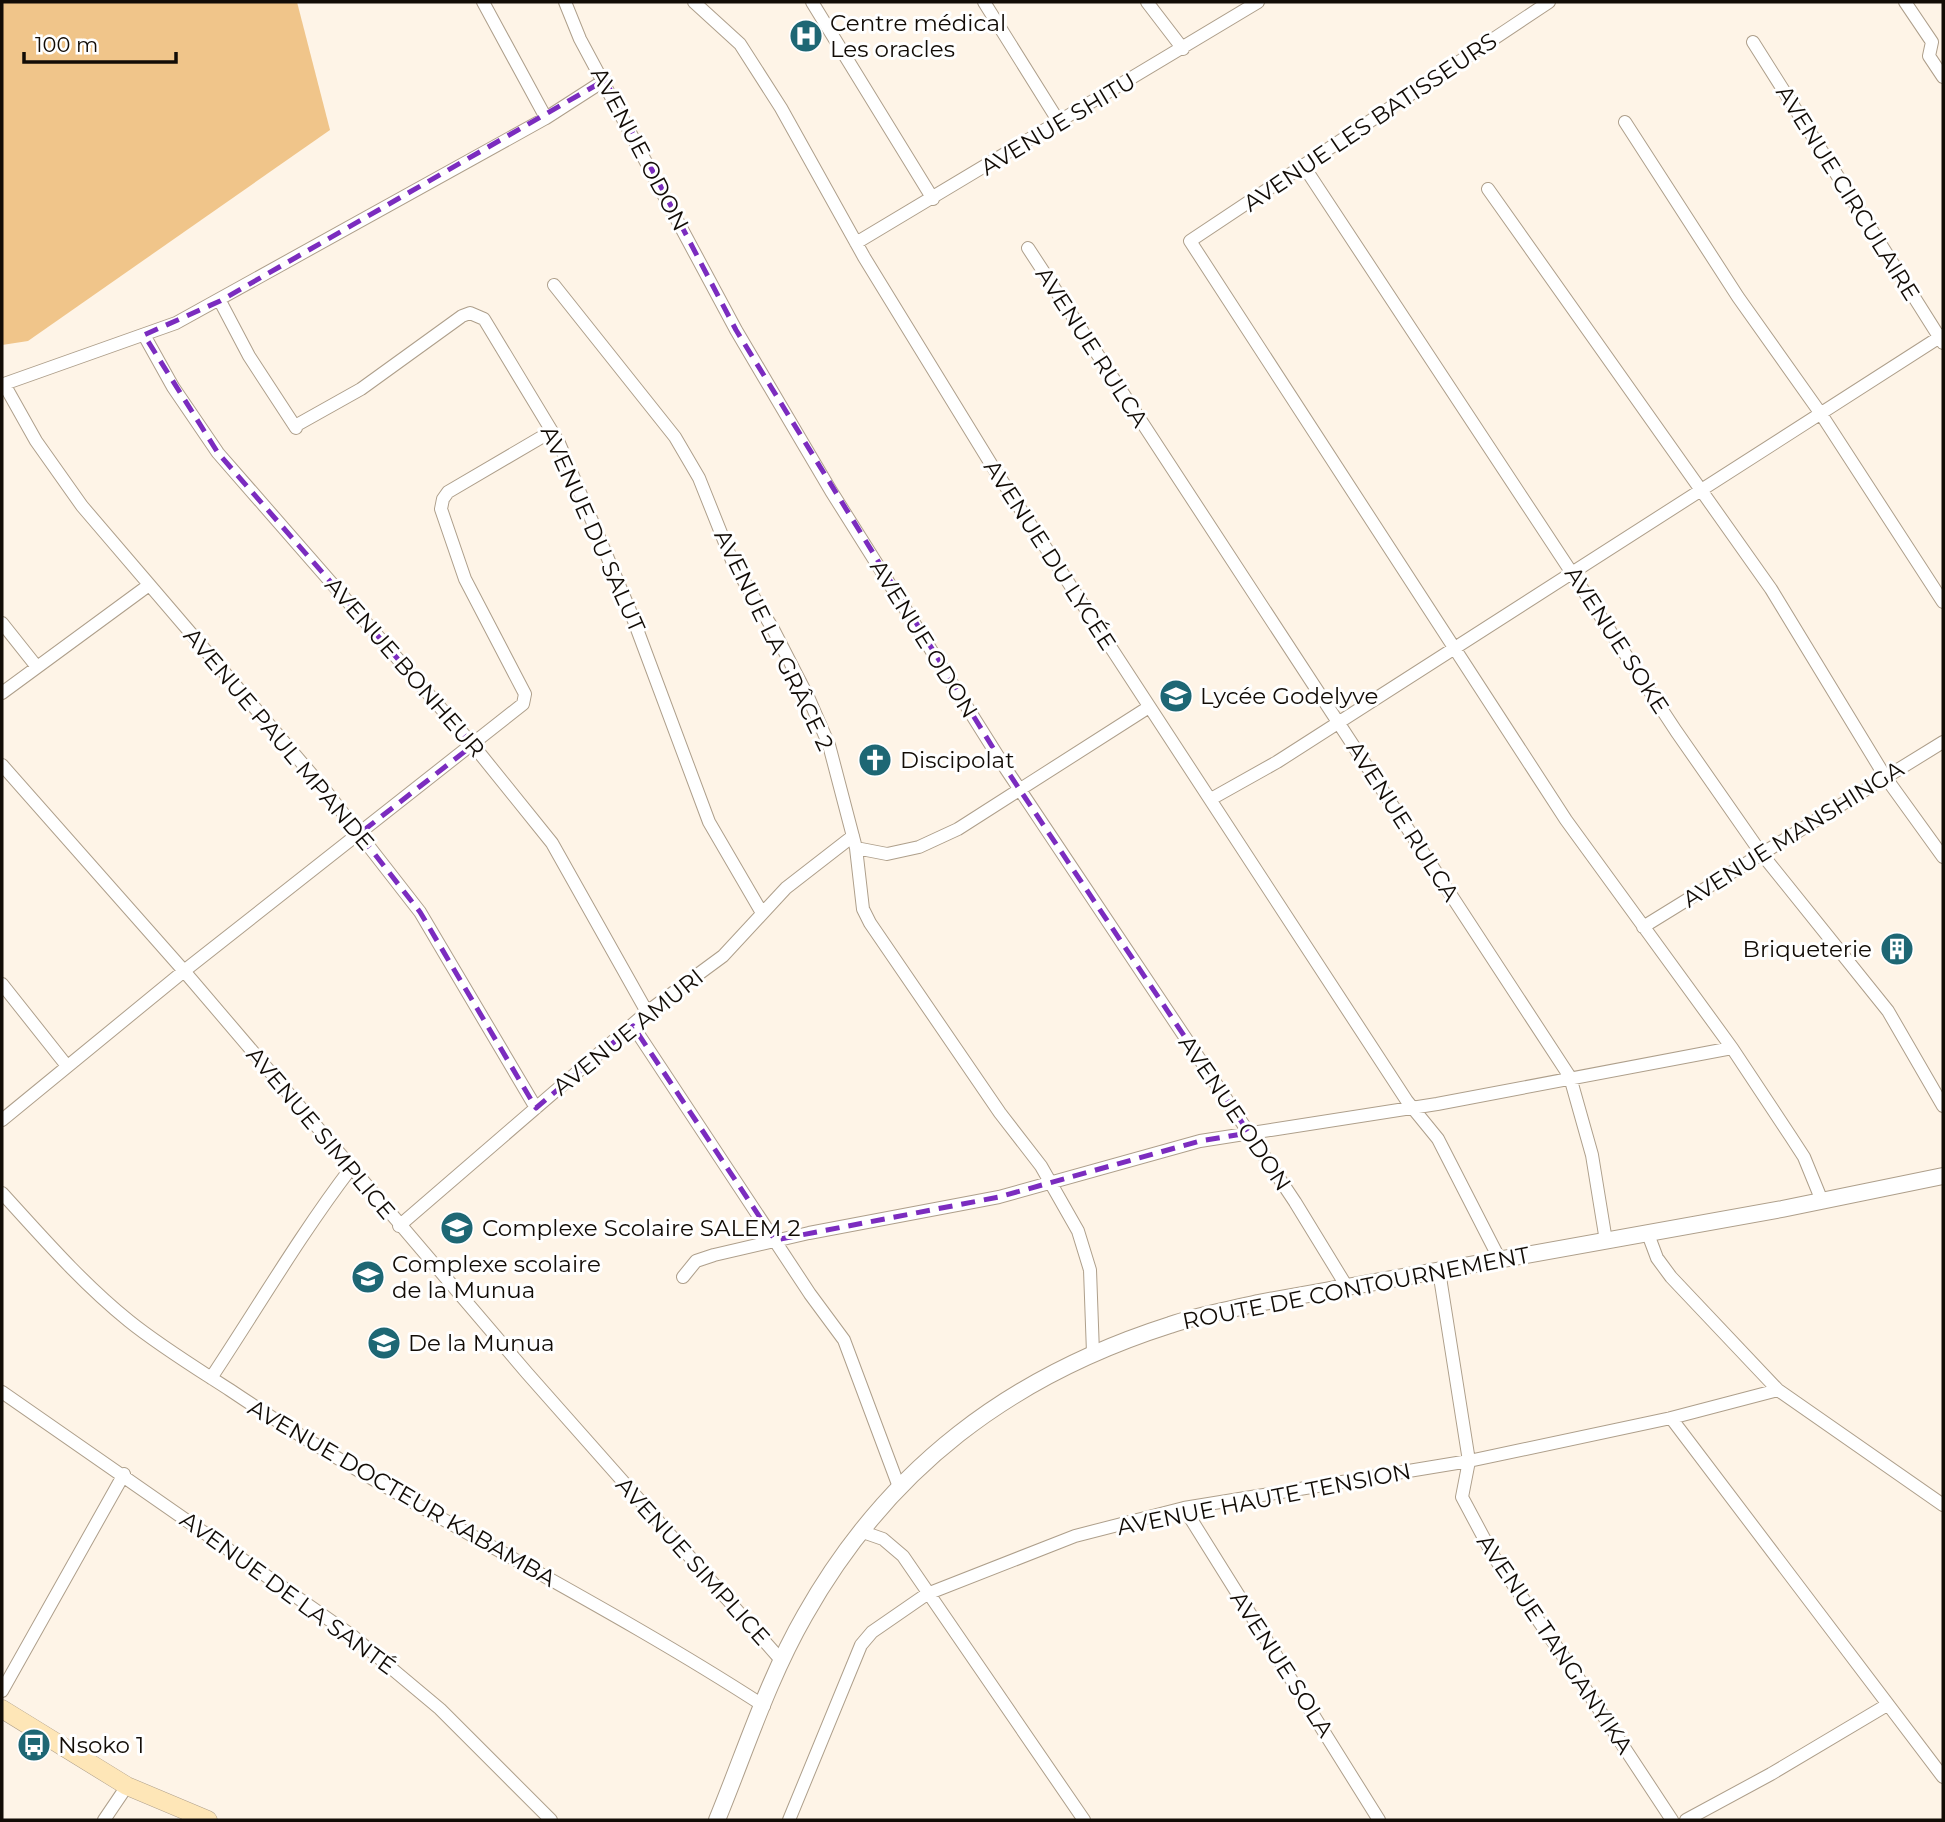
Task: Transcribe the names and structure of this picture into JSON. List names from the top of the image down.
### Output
{
  "streets": {
    "street": [
      "AVENUE LES BATISSEURS",
      "AVENUE SHITU",
      "AVENUE ODON",
      "AVENUE CIRCULAIRE",
      "AVENUE RULCA",
      "AVENUE DU SALUT",
      "AVENUE DU LYCÉE",
      "AVENUE LA GRÂCE 2",
      "AVENUE SOKE",
      "AVENUE BONHEUR",
      "AVENUE PAUL MPANDE",
      "AVENUE MANSHINGA",
      "AVENUE AMURI",
      "AVENUE SIMPLICE",
      "ROUTE DE CONTOURNEMENT",
      "AVENUE DOCTEUR KABAMBA",
      "AVENUE HAUTE TENSION",
      "AVENUE DE LA SANTÉ",
      "AVENUE TANGANYIKA",
      "AVENUE SOLA"
    ]
  },
  "crossings": [
    ["AVENUE LES BATISSEURS", "AVENUE SOKE"],
    ["AVENUE SHITU", "AVENUE DU LYCÉE"],
    ["AVENUE ODON", "ROUTE DE CONTOURNEMENT"],
    ["AVENUE RULCA", "ROUTE DE CONTOURNEMENT"],
    ["AVENUE DU SALUT", "AVENUE AMURI"],
    ["AVENUE DU LYCÉE", "ROUTE DE CONTOURNEMENT"],
    ["AVENUE LA GRÂCE 2", "AVENUE AMURI"],
    ["AVENUE LA GRÂCE 2", "ROUTE DE CONTOURNEMENT"],
    ["AVENUE SOKE", "AVENUE MANSHINGA"],
    ["AVENUE BONHEUR", "AVENUE PAUL MPANDE"],
    ["AVENUE BONHEUR", "AVENUE AMURI"],
    ["AVENUE PAUL MPANDE", "AVENUE AMURI"],
    ["AVENUE AMURI", "AVENUE SIMPLICE"],
    ["AVENUE SIMPLICE", "ROUTE DE CONTOURNEMENT"],
    ["ROUTE DE CONTOURNEMENT", "AVENUE DOCTEUR KABAMBA"],
    ["ROUTE DE CONTOURNEMENT", "AVENUE TANGANYIKA"],
    ["AVENUE HAUTE TENSION", "AVENUE TANGANYIKA"],
    ["AVENUE HAUTE TENSION", "AVENUE SOLA"]
  ],
  "places": {
    "hospital": ["Centre médical Les oracles"],
    "school or university": [
      "Lycée Godelyve",
      "Complexe Scolaire SALEM 2",
      "Complexe scolaire de la Munua",
      "De la Munua"
    ],
    "church": ["Discipolat"],
    "building": ["Briqueterie"],
    "bus stop": ["Nsoko 1"]
  },
  "scale_bar": "100 m"
}
